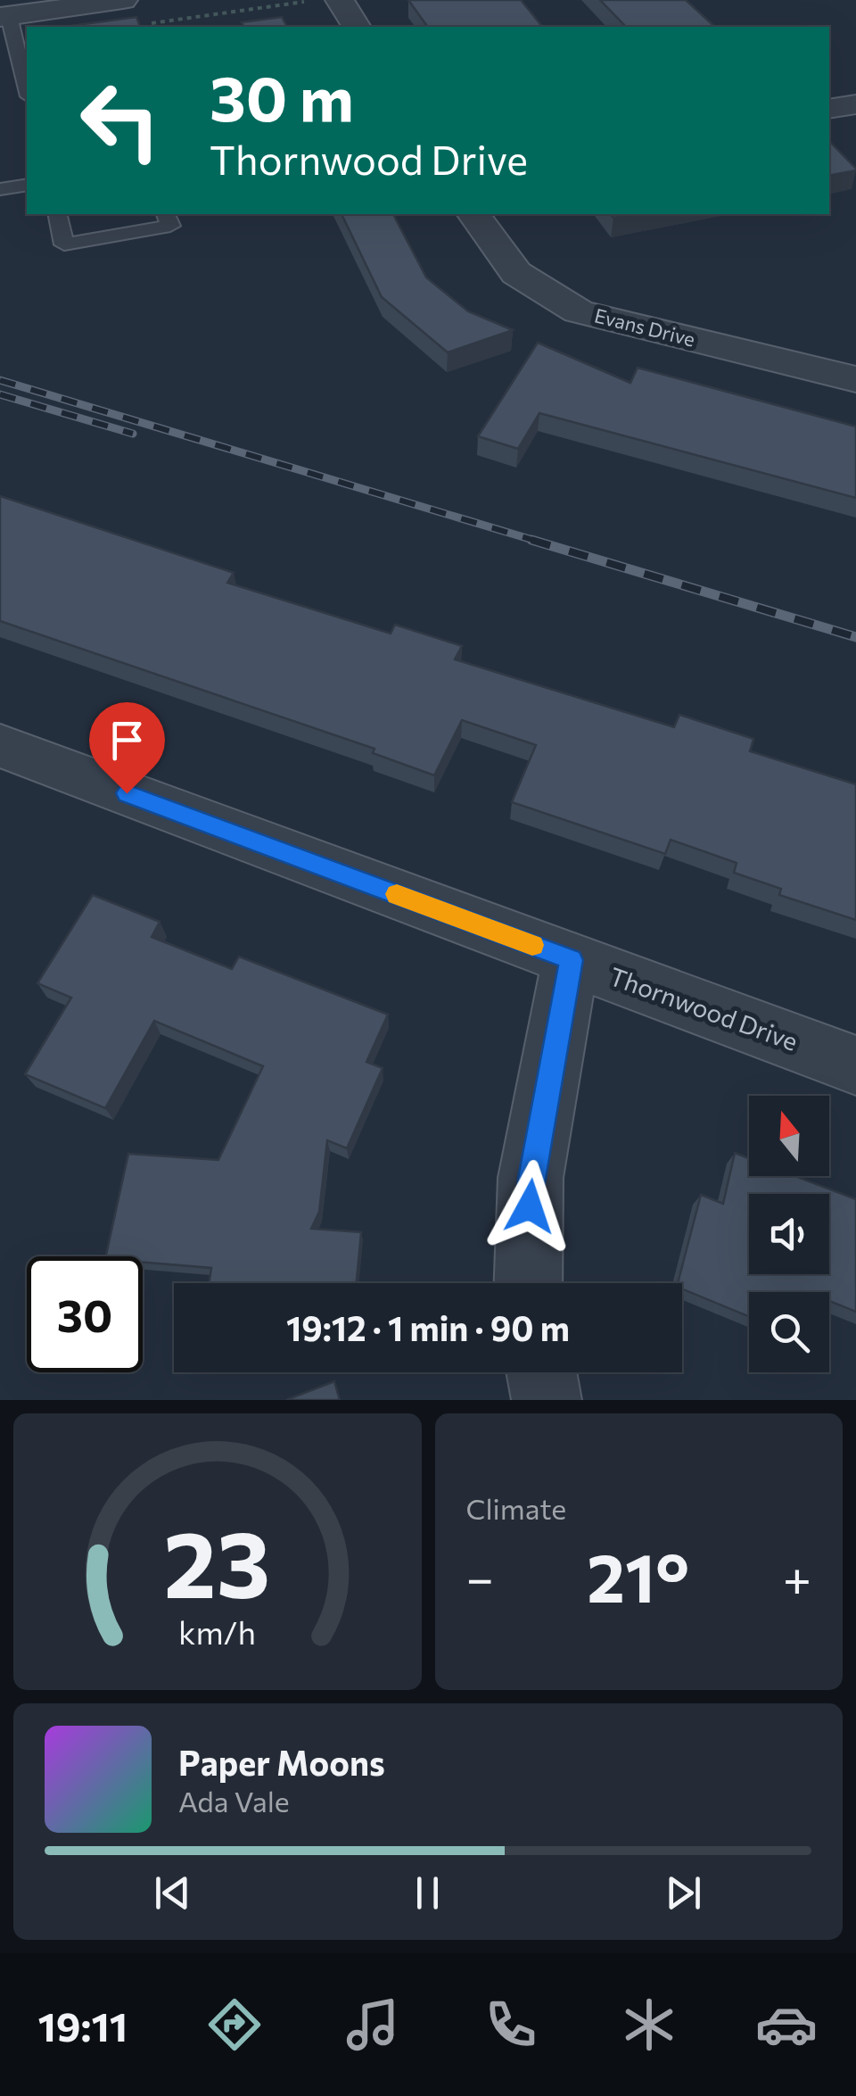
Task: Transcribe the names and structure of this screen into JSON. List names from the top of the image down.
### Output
{
  "streets": {
    "street": ["Evans Drive", "Thornwood Drive"]
  },
  "north": "top",
  "page": {
    "turn": ["30 m", "Thornwood Drive"],
    "limit": "30",
    "trip": "19:12 · 1 min · 90 m",
    "tile": "Climate",
    "heat": ["−", "21°", "+"],
    "song": ["Paper Moons", "Ada Vale"],
    "tabs": "19:11",
    "gauge": ["23", "km/h"]
  }
}
